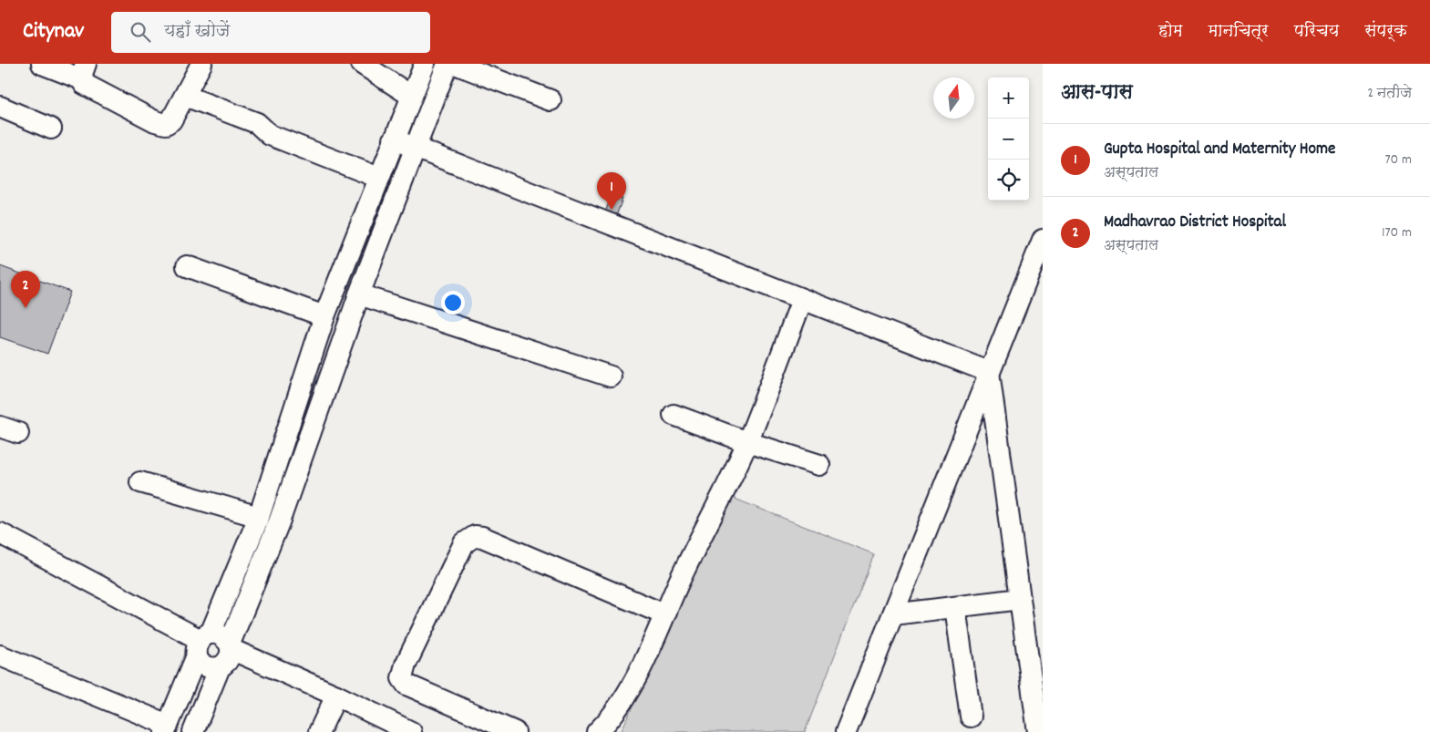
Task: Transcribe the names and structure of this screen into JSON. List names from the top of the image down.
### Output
{
  "north": "top",
  "page": {
    "header": "Citynav",
    "search": "यहाँ खोजें",
    "nav": [
      "होम",
      "मानचित्र",
      "परिचय",
      "संपर्क"
    ],
    "heading": ["आस-पास", "2 नतीजे"],
    "map_buttons": ["+", "−"],
    "list": [
      {
        "mark": "1",
        "name": "Gupta Hospital and Maternity Home",
        "note": "अस्पताल",
        "value": "70 m"
      },
      {
        "mark": "2",
        "name": "Madhavrao District Hospital",
        "note": "अस्पताल",
        "value": "170 m"
      }
    ],
    "pins": ["1", "2"]
  }
}
